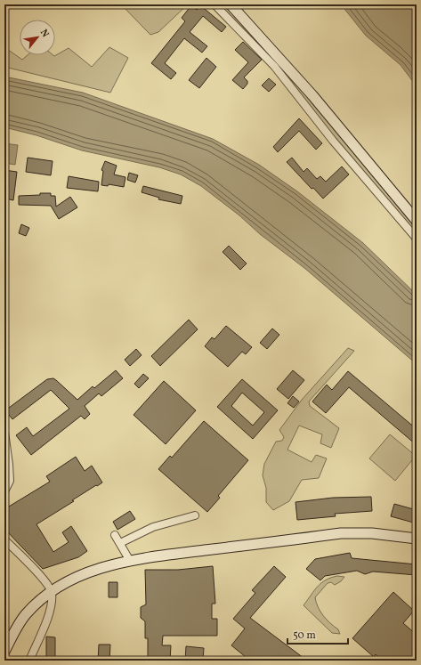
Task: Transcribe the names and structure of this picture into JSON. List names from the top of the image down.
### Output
{
  "scale_bar": "50 m",
  "north": "top right"
}
